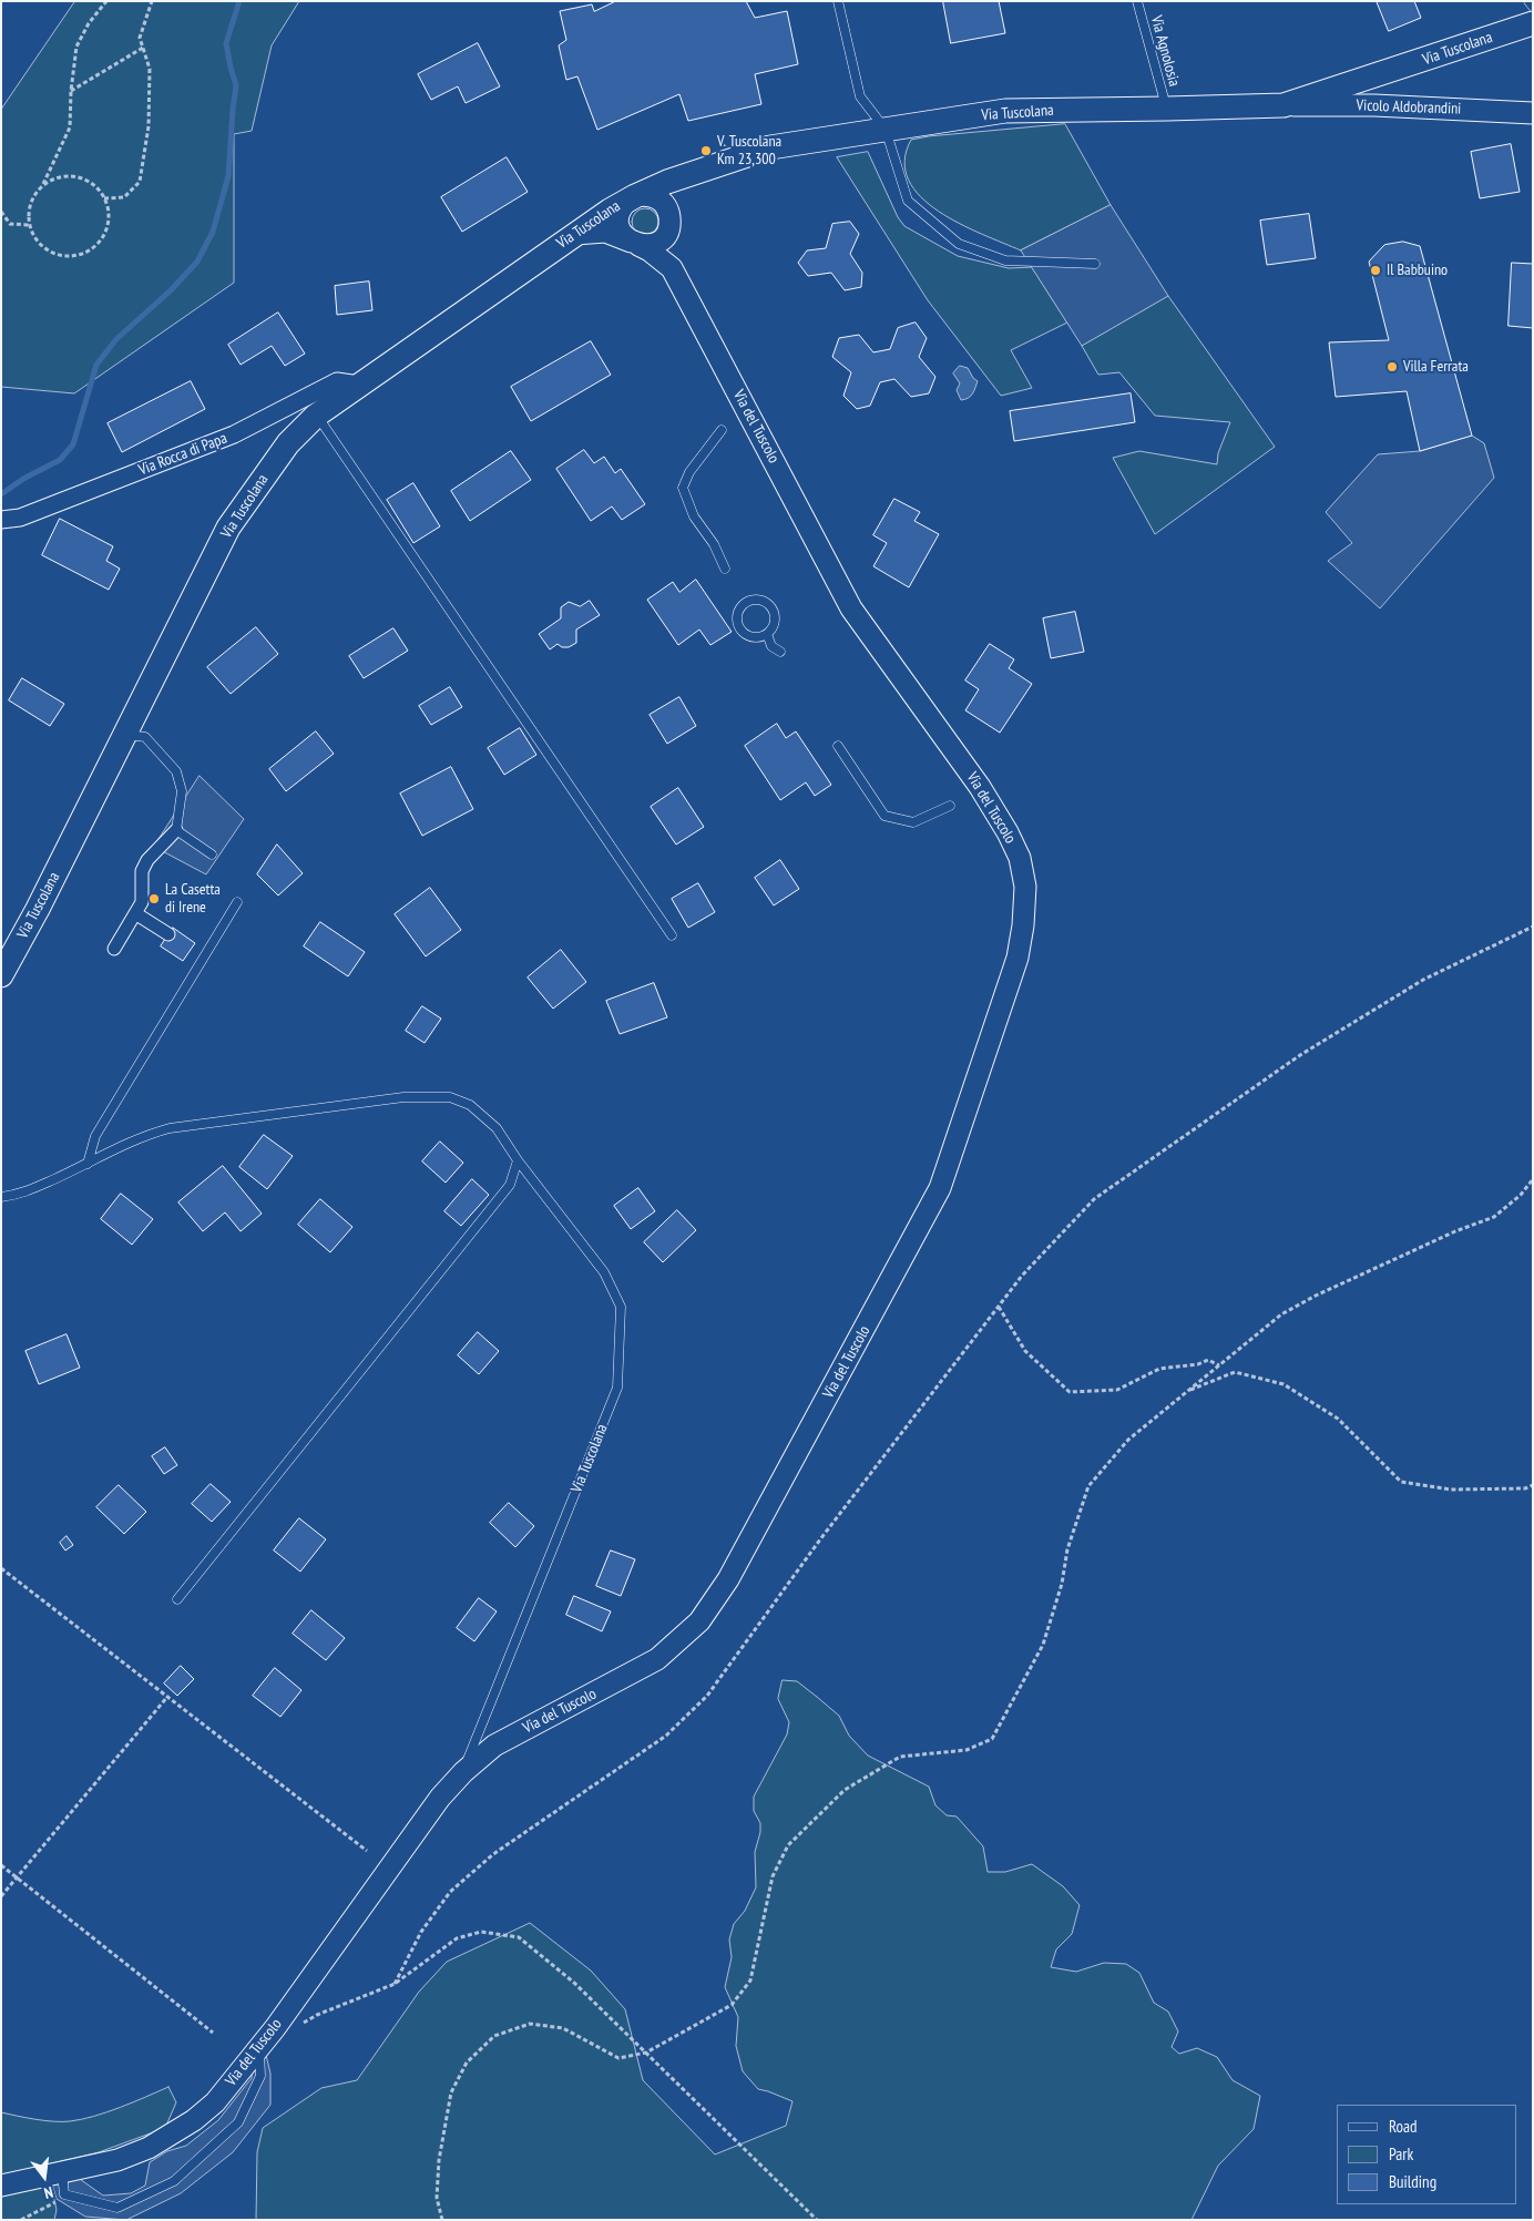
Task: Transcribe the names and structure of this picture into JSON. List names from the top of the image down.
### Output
{
  "streets": {
    "main road": ["Via Tuscolana"],
    "street": ["Vicolo Aldobrandini", "Via del Tuscolo", "Via Rocca di Papa"],
    "lane": ["Via Agnolosia"]
  },
  "crossings": [
    ["Via Tuscolana", "Via Agnolosia"],
    ["Via Tuscolana", "Vicolo Aldobrandini"],
    ["Via Tuscolana", "Via del Tuscolo"],
    ["Via Tuscolana", "Via Rocca di Papa"]
  ],
  "places": [
    "V. Tuscolana Km 23,300",
    "Il Babbuino",
    "Villa Ferrata",
    "La Casetta di Irene"
  ],
  "legend": ["Road", "Park", "Building"],
  "north": "bottom"
}
